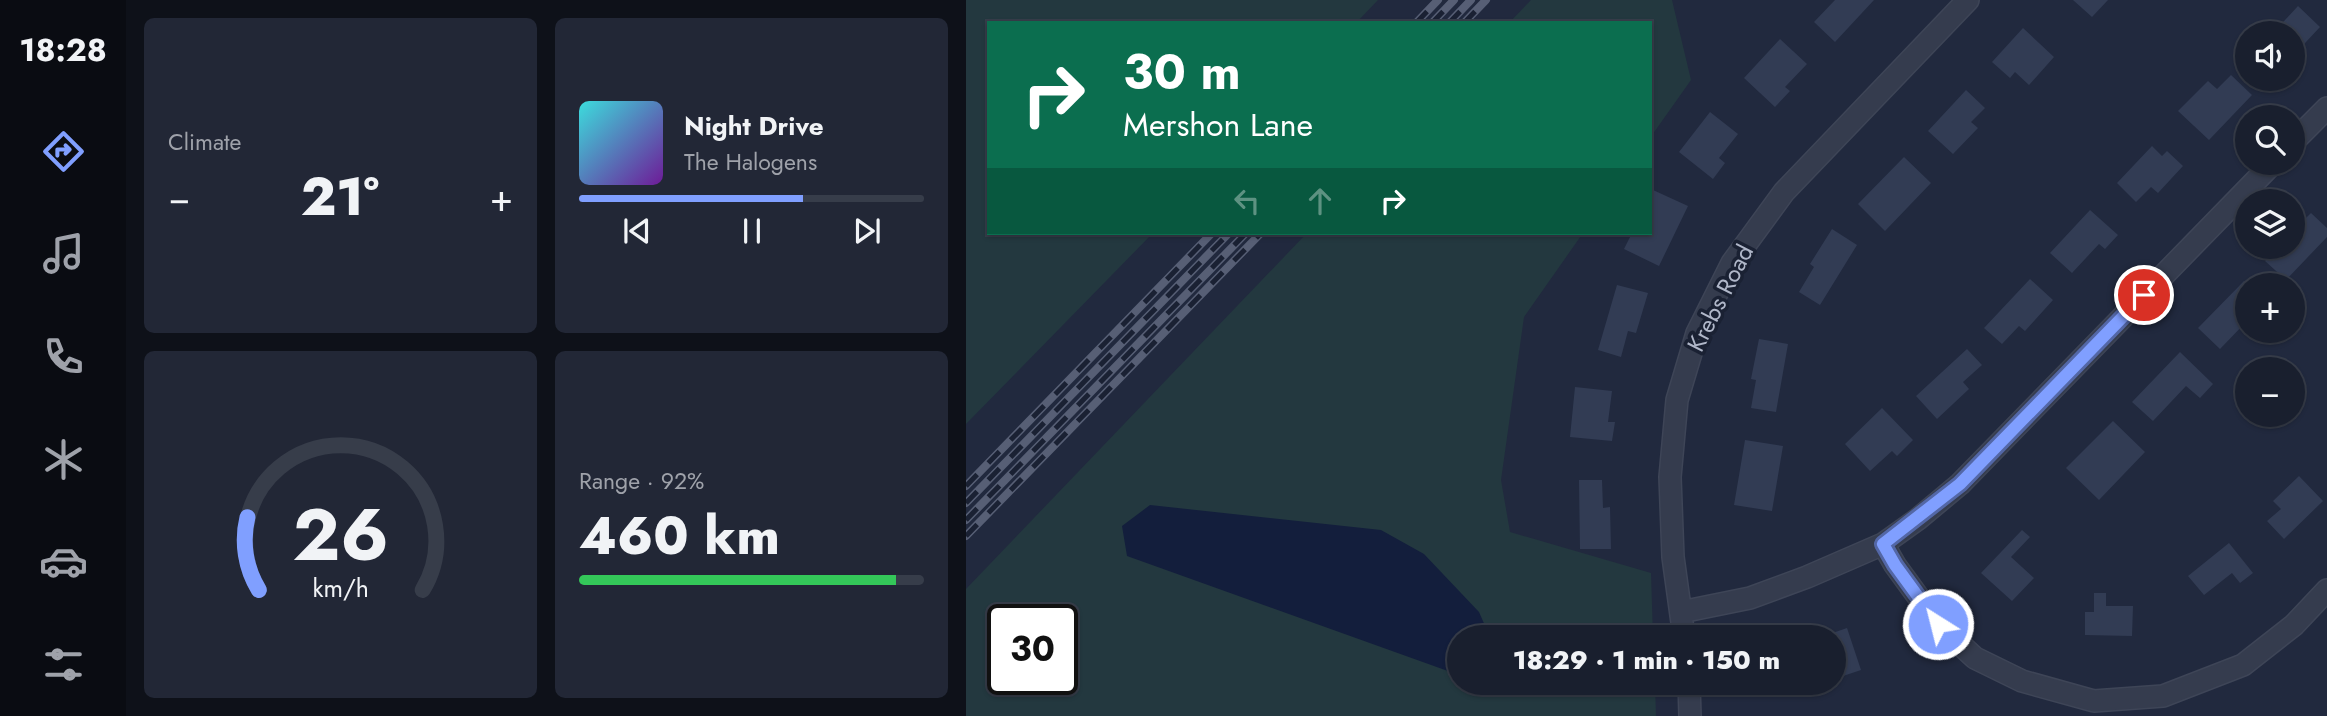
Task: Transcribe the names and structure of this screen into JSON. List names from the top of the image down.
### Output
{
  "streets": {
    "street": ["Krebs Road"]
  },
  "page": {
    "tabs": "18:28",
    "tile": [
      "Climate",
      ["Range · 92%", "460 km"]
    ],
    "map_buttons": ["+", "−"],
    "turn": ["30 m", "Mershon Lane"],
    "song": ["Night Drive", "The Halogens"],
    "heat": ["−", "21°", "+"],
    "limit": "30",
    "trip": "18:29 · 1 min · 150 m",
    "gauge": ["26", "km/h"]
  }
}
